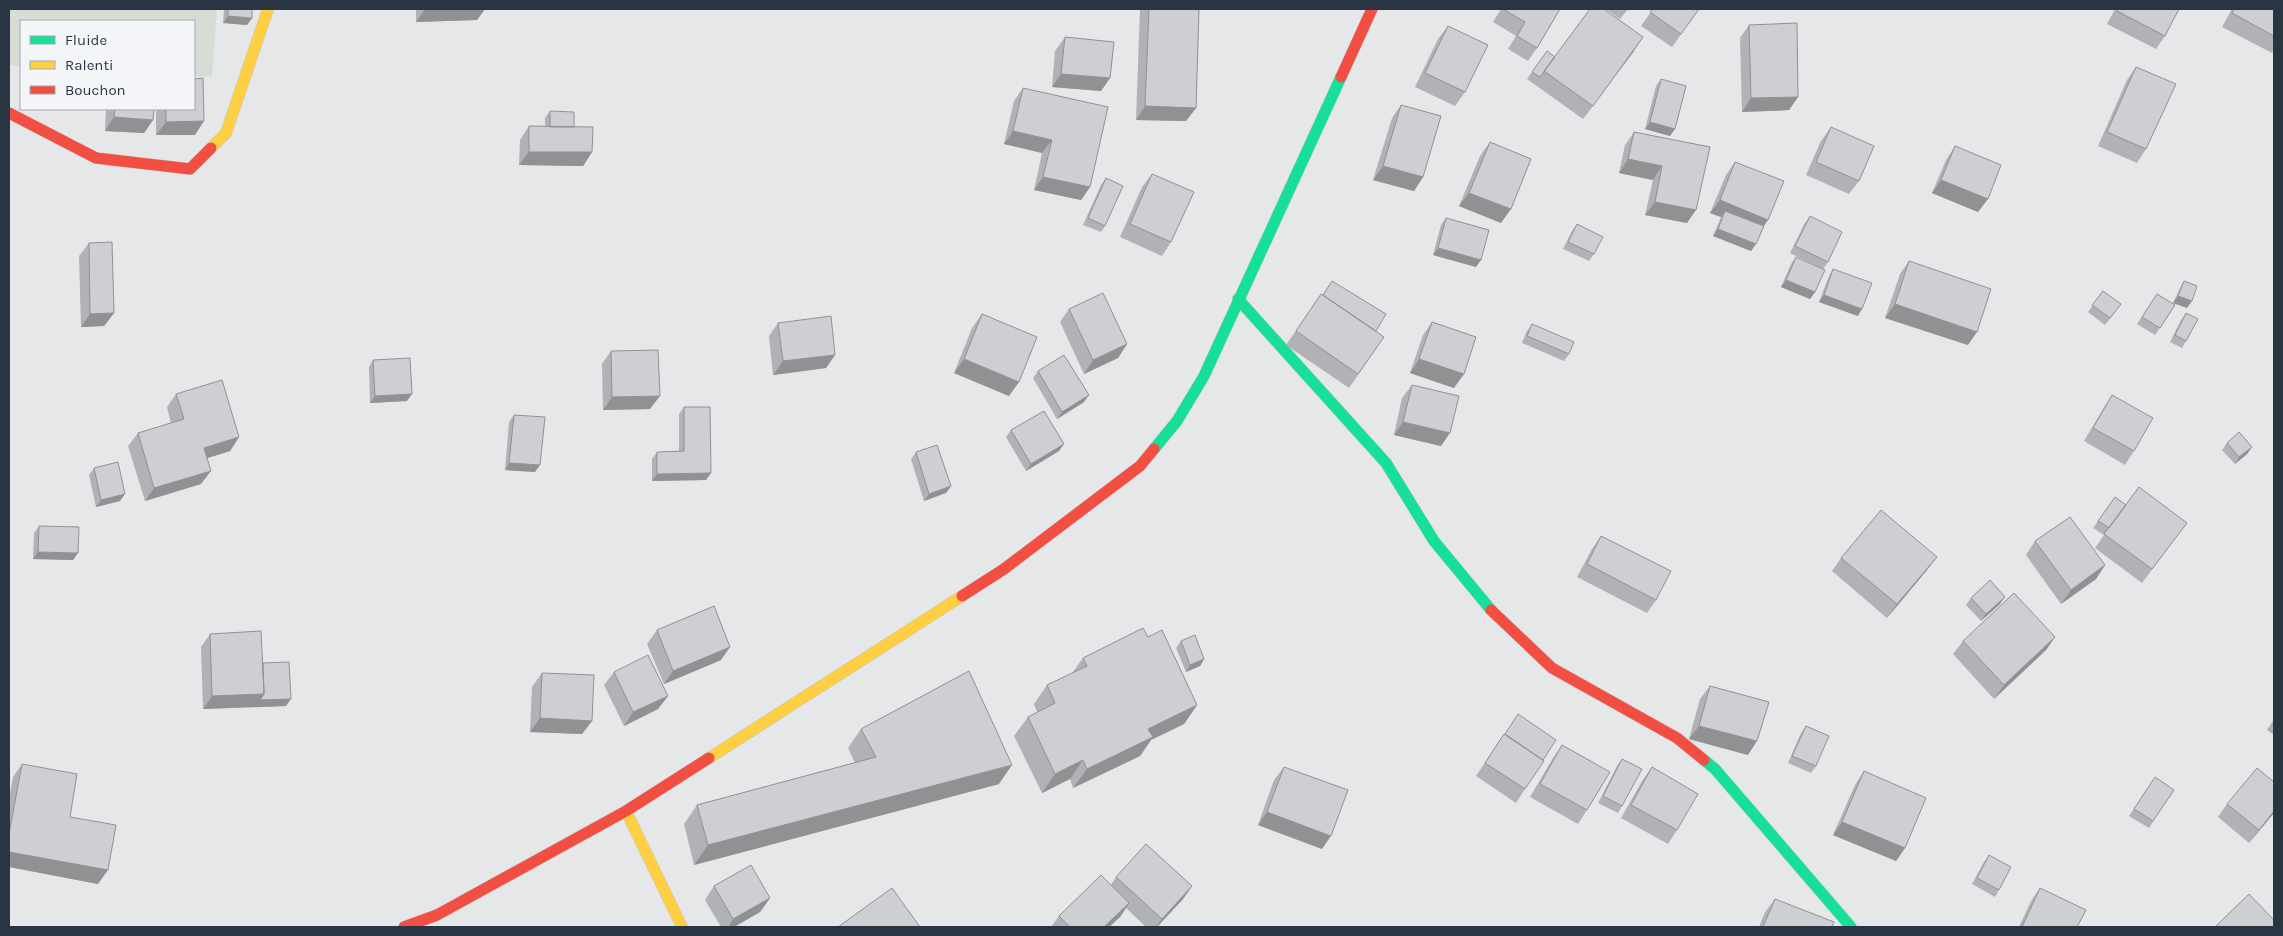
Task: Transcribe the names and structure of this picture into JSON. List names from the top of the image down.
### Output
{
  "legend": ["Fluide", "Ralenti", "Bouchon"]
}
